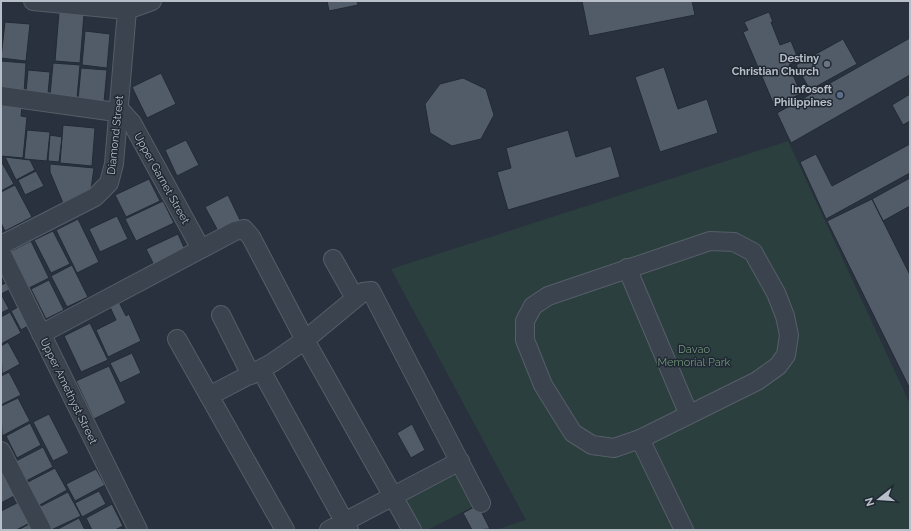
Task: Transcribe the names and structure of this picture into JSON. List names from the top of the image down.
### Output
{
  "streets": {
    "street": ["Diamond Street", "Upper Garnet Street", "Upper Amethyst Street"]
  },
  "crossings": [
    ["Diamond Street", "Upper Garnet Street"],
    ["Diamond Street", "Upper Amethyst Street"]
  ],
  "parks": ["Davao Memorial Park"],
  "places": ["Destiny Christian Church", "Infosoft Philippines"],
  "north": "left"
}
